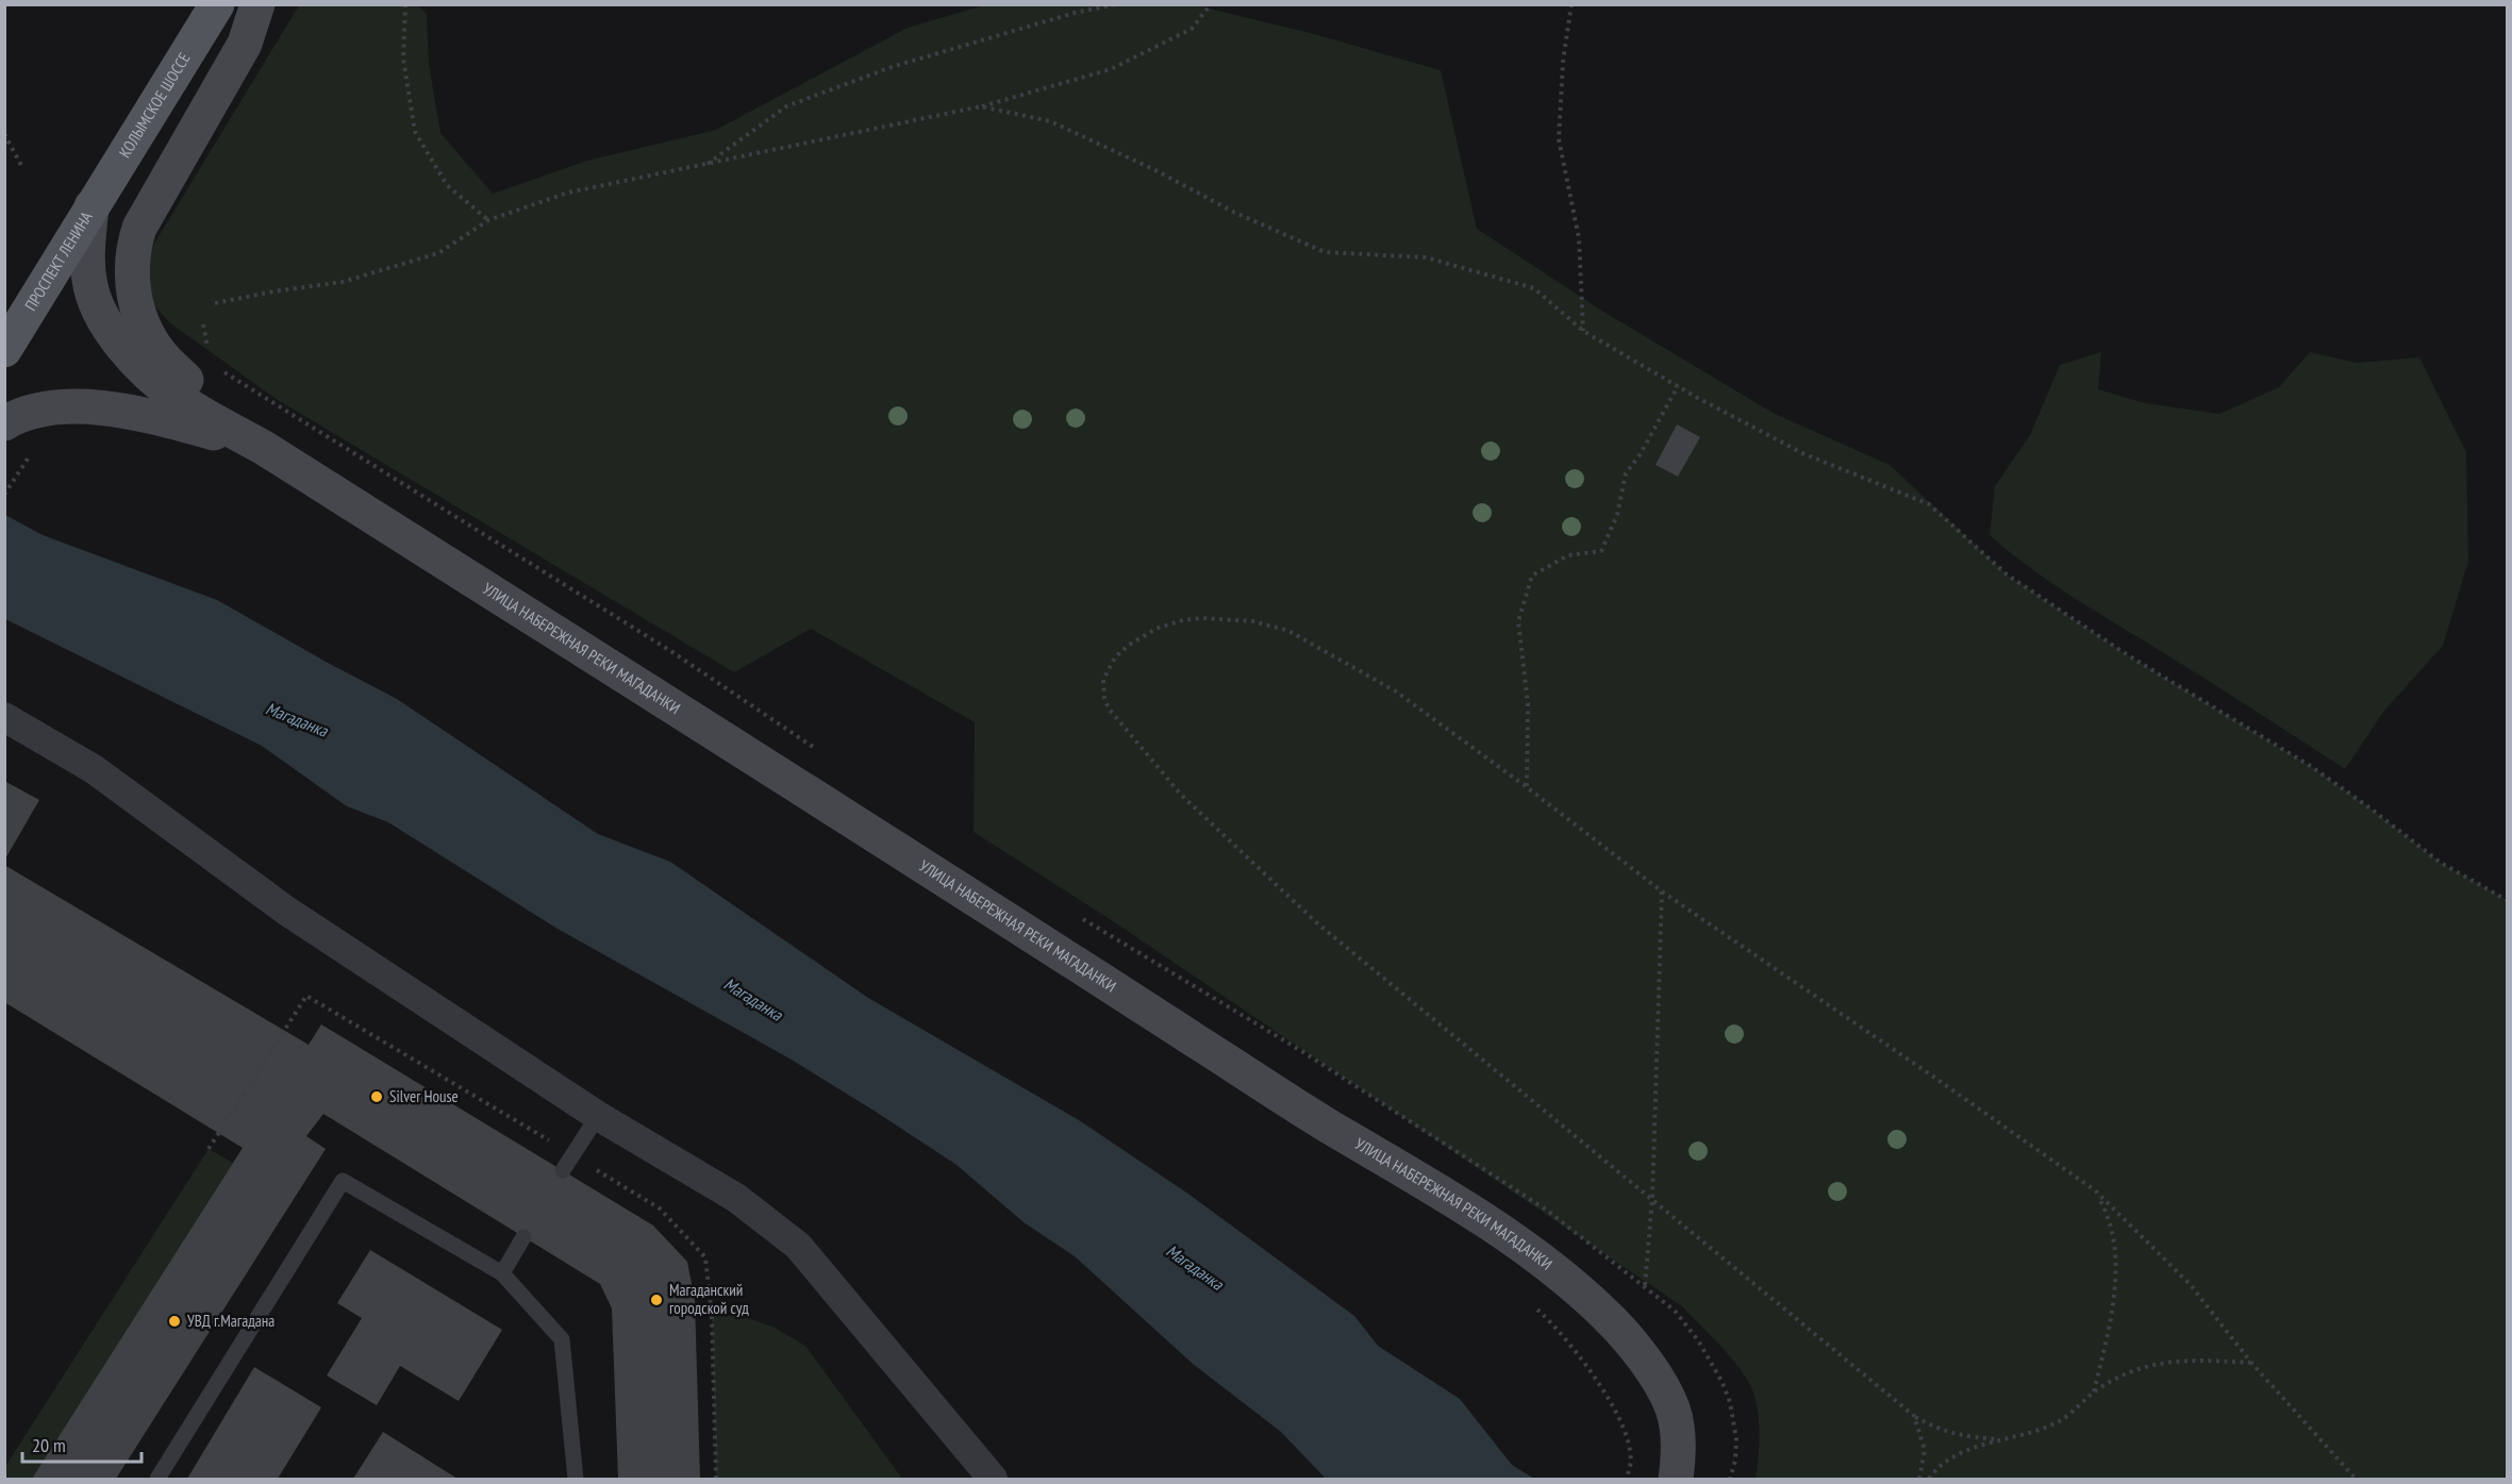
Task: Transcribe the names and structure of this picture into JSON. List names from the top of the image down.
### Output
{
  "streets": {
    "main road": ["КОЛЫМСКОЕ ШОССЕ", "ПРОСПЕКТ ЛЕНИНА"],
    "street": ["УЛИЦА НАБЕРЕЖНАЯ РЕКИ МАГАДАНКИ"]
  },
  "crossings": [
    ["КОЛЫМСКОЕ ШОССЕ", "ПРОСПЕКТ ЛЕНИНА"]
  ],
  "water": ["Магаданка"],
  "places": ["Silver House", "Магаданский городской суд", "УВД г.Магадана"],
  "scale_bar": "20 m"
}
